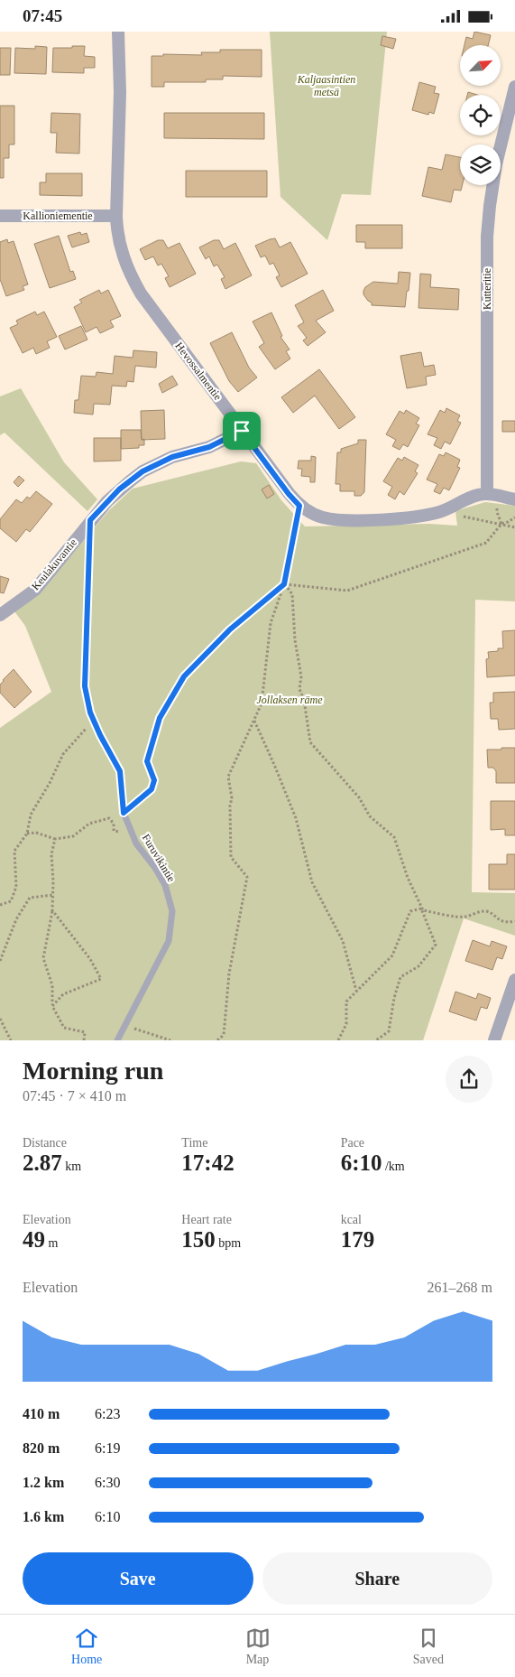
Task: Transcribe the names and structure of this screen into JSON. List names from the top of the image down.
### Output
{
  "streets": {
    "street": [
      "Kallioniementie",
      "Kutteritie",
      "Hevossalmentie",
      "Keulakuvantie"
    ],
    "lane": ["Furuvikintie"]
  },
  "crossings": [
    ["Kallioniementie", "Hevossalmentie"],
    ["Kutteritie", "Hevossalmentie"],
    ["Hevossalmentie", "Keulakuvantie"],
    ["Keulakuvantie", "Furuvikintie"]
  ],
  "parks": ["Kaljaasintien metsä", "Jollaksen räme"],
  "north": "top right",
  "page": {
    "status": "07:45",
    "heading": ["Morning run", "07:45 · 7 × 410 m"],
    "stats": [
      ["Distance", "2.87 km"],
      ["Time", "17:42"],
      ["Pace", "6:10 /km"],
      ["Elevation", "49 m"],
      ["Heart rate", "150 bpm"],
      ["kcal", "179"]
    ],
    "chart": ["Elevation", "261–268 m"],
    "list": [
      {
        "name": "410 m",
        "note": "6:23"
      },
      {
        "name": "820 m",
        "note": "6:19"
      },
      {
        "name": "1.2 km",
        "note": "6:30"
      },
      {
        "name": "1.6 km",
        "note": "6:10"
      }
    ],
    "buttons": ["Save", "Share"],
    "tabs": ["Home", "Map", "Saved"]
  }
}
